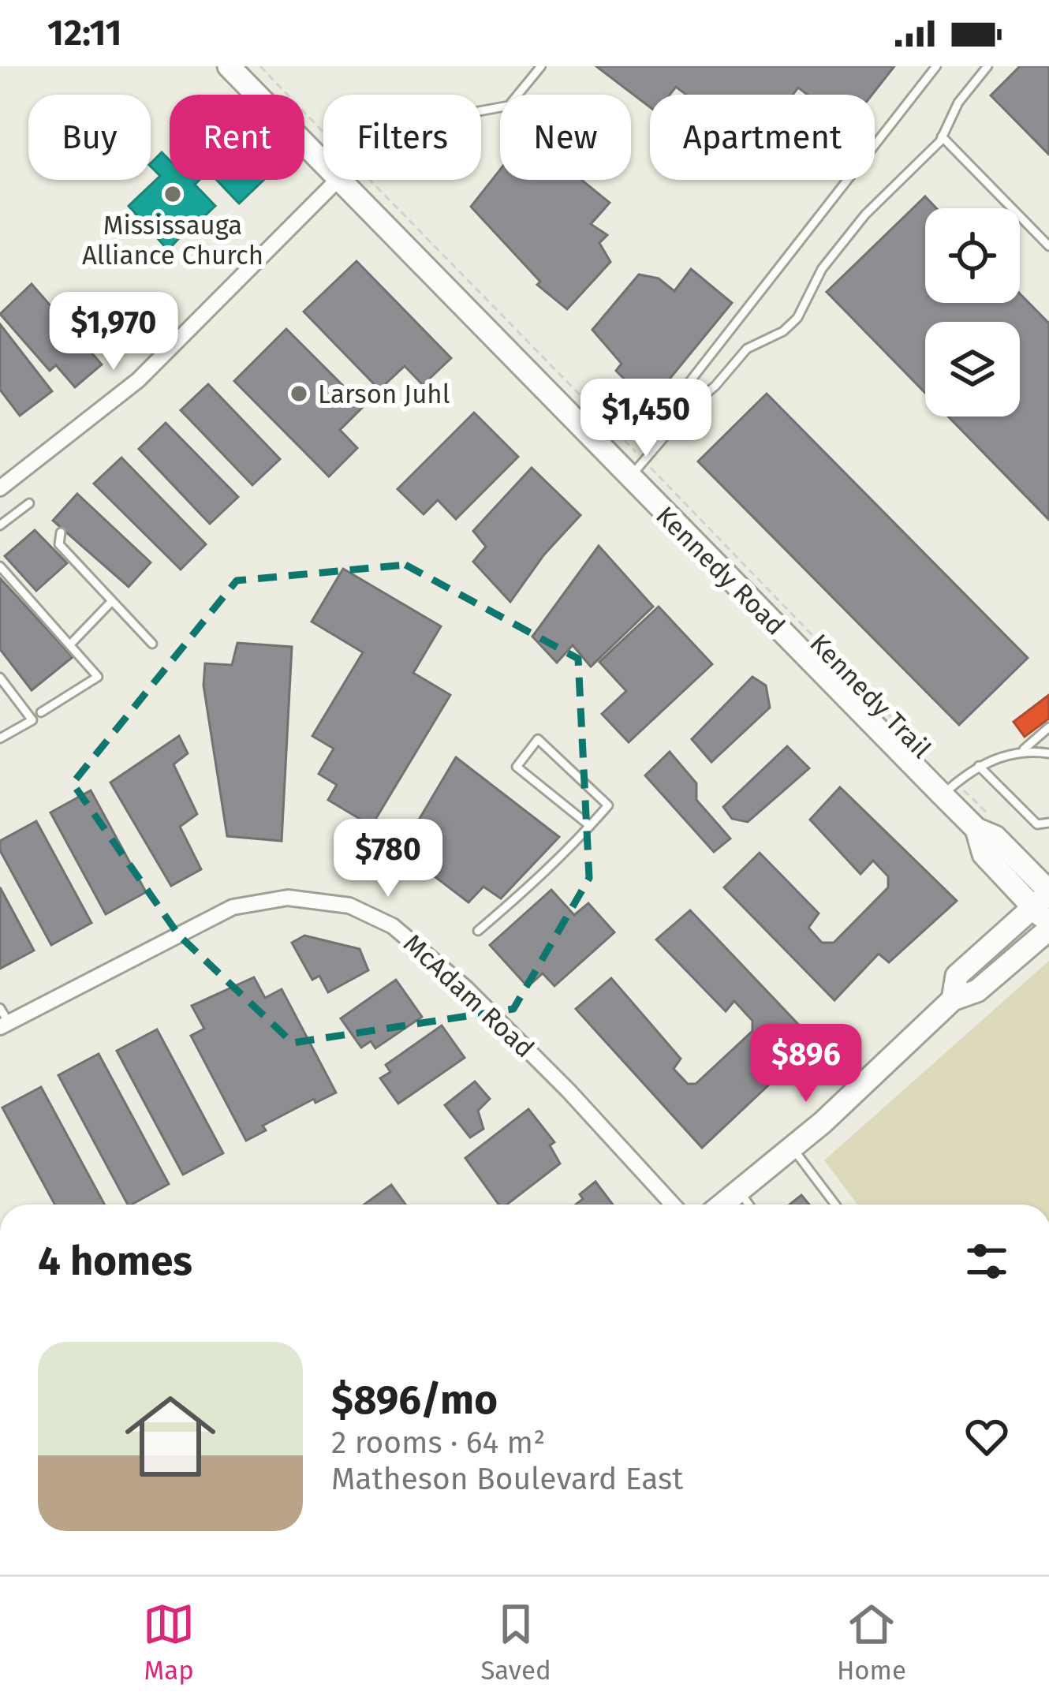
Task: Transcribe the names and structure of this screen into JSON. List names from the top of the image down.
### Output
{
  "streets": {
    "main road": ["Kennedy Road"],
    "street": ["McAdam Road"],
    "path": ["Kennedy Trail"]
  },
  "places": ["Mississauga Alliance Church", "Larson Juhl"],
  "page": {
    "status": "12:11",
    "chip": [
      "Buy",
      "Rent",
      "Filters",
      "New",
      "Apartment"
    ],
    "price": [
      "$1,970",
      "$1,450",
      "$780",
      "$896"
    ],
    "heading": "4 homes",
    "list": [
      {
        "name": "$896/mo",
        "note": "2 rooms · 64 m² · Matheson Boulevard East"
      }
    ],
    "tabs": ["Map", "Saved", "Home"]
  }
}
